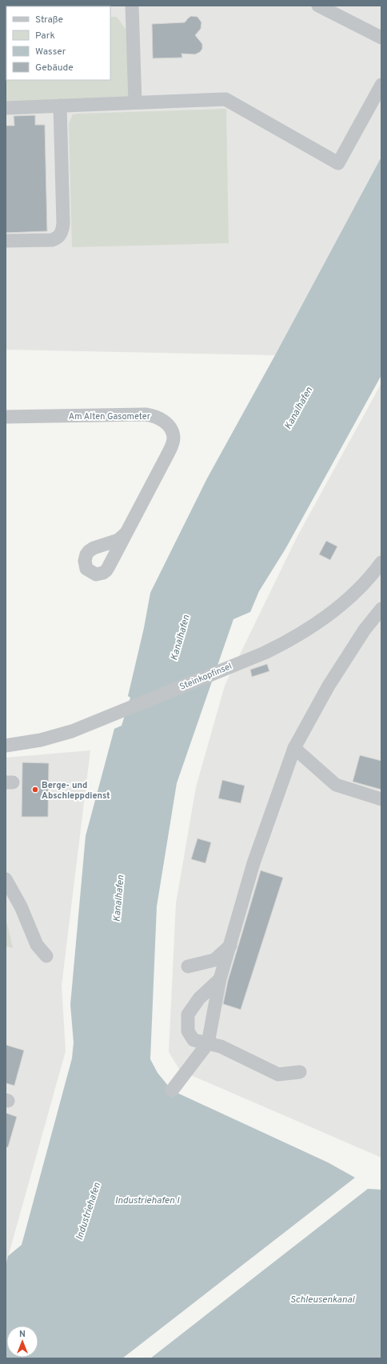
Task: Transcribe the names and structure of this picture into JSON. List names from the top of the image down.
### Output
{
  "streets": {
    "street": ["Am Alten Gasometer", "Steinkopfinsel"]
  },
  "water": [
    "Kanalhafen",
    "Industriehafen I",
    "Industriehafen",
    "Schleusenkanal"
  ],
  "places": ["Berge- und Abschleppdienst"],
  "legend": [
    "Straße",
    "Park",
    "Wasser",
    "Gebäude"
  ],
  "north": "top"
}
